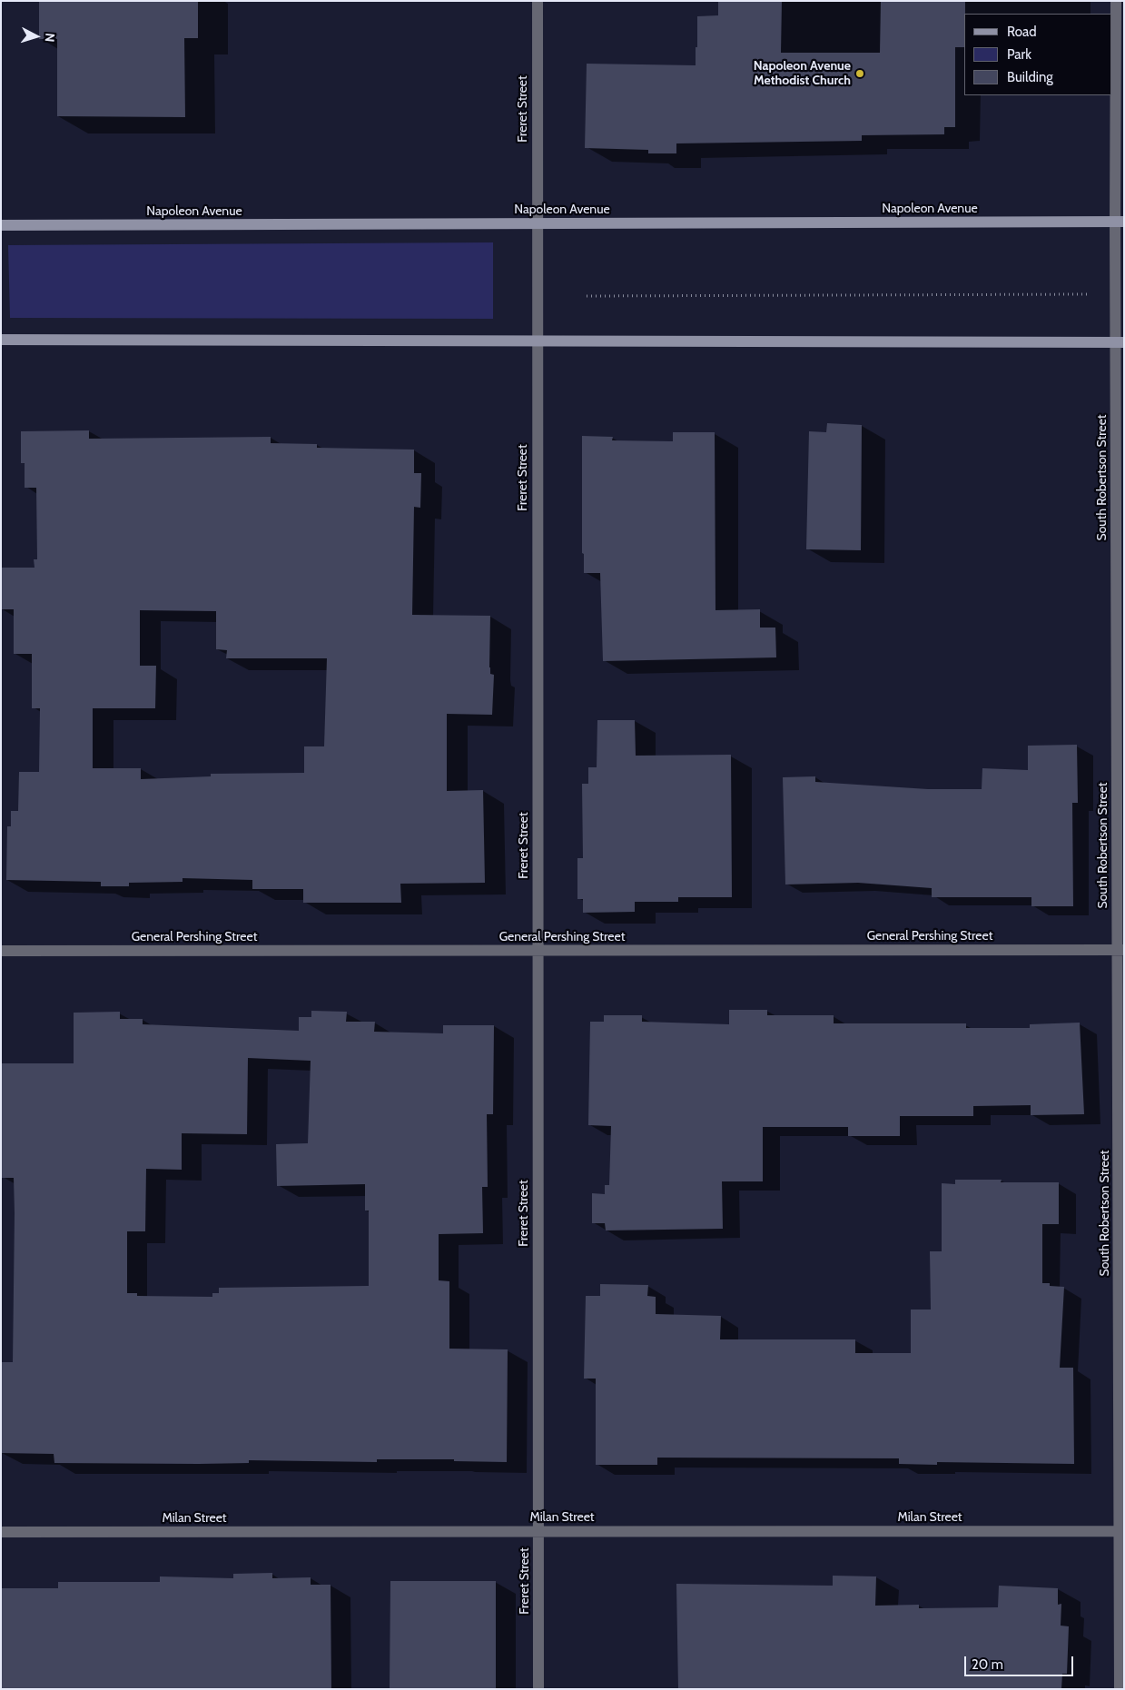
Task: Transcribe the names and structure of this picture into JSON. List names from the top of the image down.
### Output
{
  "streets": {
    "main road": ["Napoleon Avenue"],
    "street": [
      "Freret Street",
      "South Robertson Street",
      "General Pershing Street",
      "Milan Street"
    ]
  },
  "crossings": [
    ["Freret Street", "Napoleon Avenue"],
    ["Freret Street", "General Pershing Street"],
    ["Freret Street", "Milan Street"],
    ["Napoleon Avenue", "South Robertson Street"],
    ["South Robertson Street", "General Pershing Street"],
    ["South Robertson Street", "Milan Street"]
  ],
  "places": ["Napoleon Avenue Methodist Church"],
  "legend": ["Road", "Park", "Building"],
  "scale_bar": "20 m",
  "north": "right"
}
